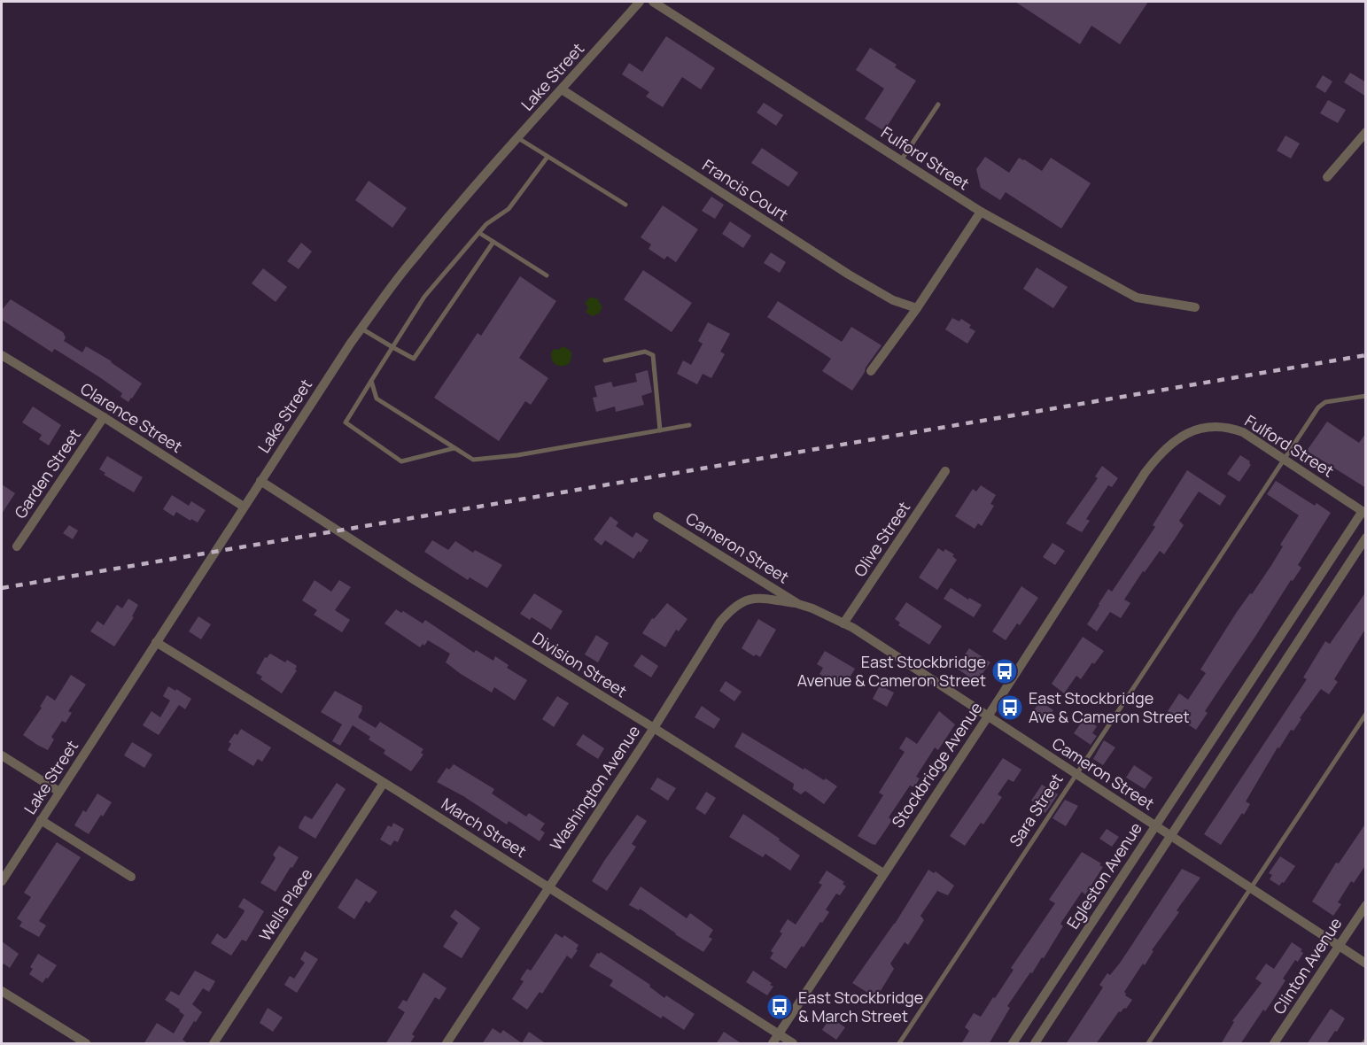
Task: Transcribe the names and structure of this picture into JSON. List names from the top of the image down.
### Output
{
  "streets": {
    "street": [
      "Lake Street",
      "Fulford Street",
      "Francis Court",
      "Clarence Street",
      "Garden Street",
      "Olive Street",
      "Cameron Street",
      "Division Street",
      "Stockbridge Avenue",
      "Washington Avenue",
      "March Street",
      "Egleston Avenue",
      "Wells Place",
      "Clinton Avenue"
    ],
    "lane": ["Sara Street"]
  },
  "crossings": [
    ["Lake Street", "Francis Court"],
    ["Lake Street", "Clarence Street"],
    ["Lake Street", "Division Street"],
    ["Lake Street", "March Street"],
    ["Fulford Street", "Stockbridge Avenue"],
    ["Fulford Street", "Sara Street"],
    ["Fulford Street", "Egleston Avenue"],
    ["Clarence Street", "Garden Street"],
    ["Olive Street", "Cameron Street"],
    ["Cameron Street", "Stockbridge Avenue"],
    ["Cameron Street", "Washington Avenue"],
    ["Cameron Street", "Sara Street"],
    ["Cameron Street", "Egleston Avenue"],
    ["Cameron Street", "Clinton Avenue"],
    ["Division Street", "Stockbridge Avenue"],
    ["Division Street", "Washington Avenue"],
    ["Stockbridge Avenue", "March Street"],
    ["Washington Avenue", "March Street"],
    ["March Street", "Wells Place"]
  ],
  "places": {
    "bus stop": ["East Stockbridge Avenue & Cameron Street", "East Stockbridge Ave & Cameron Street", "East Stockbridge & March Street"]
  }
}
